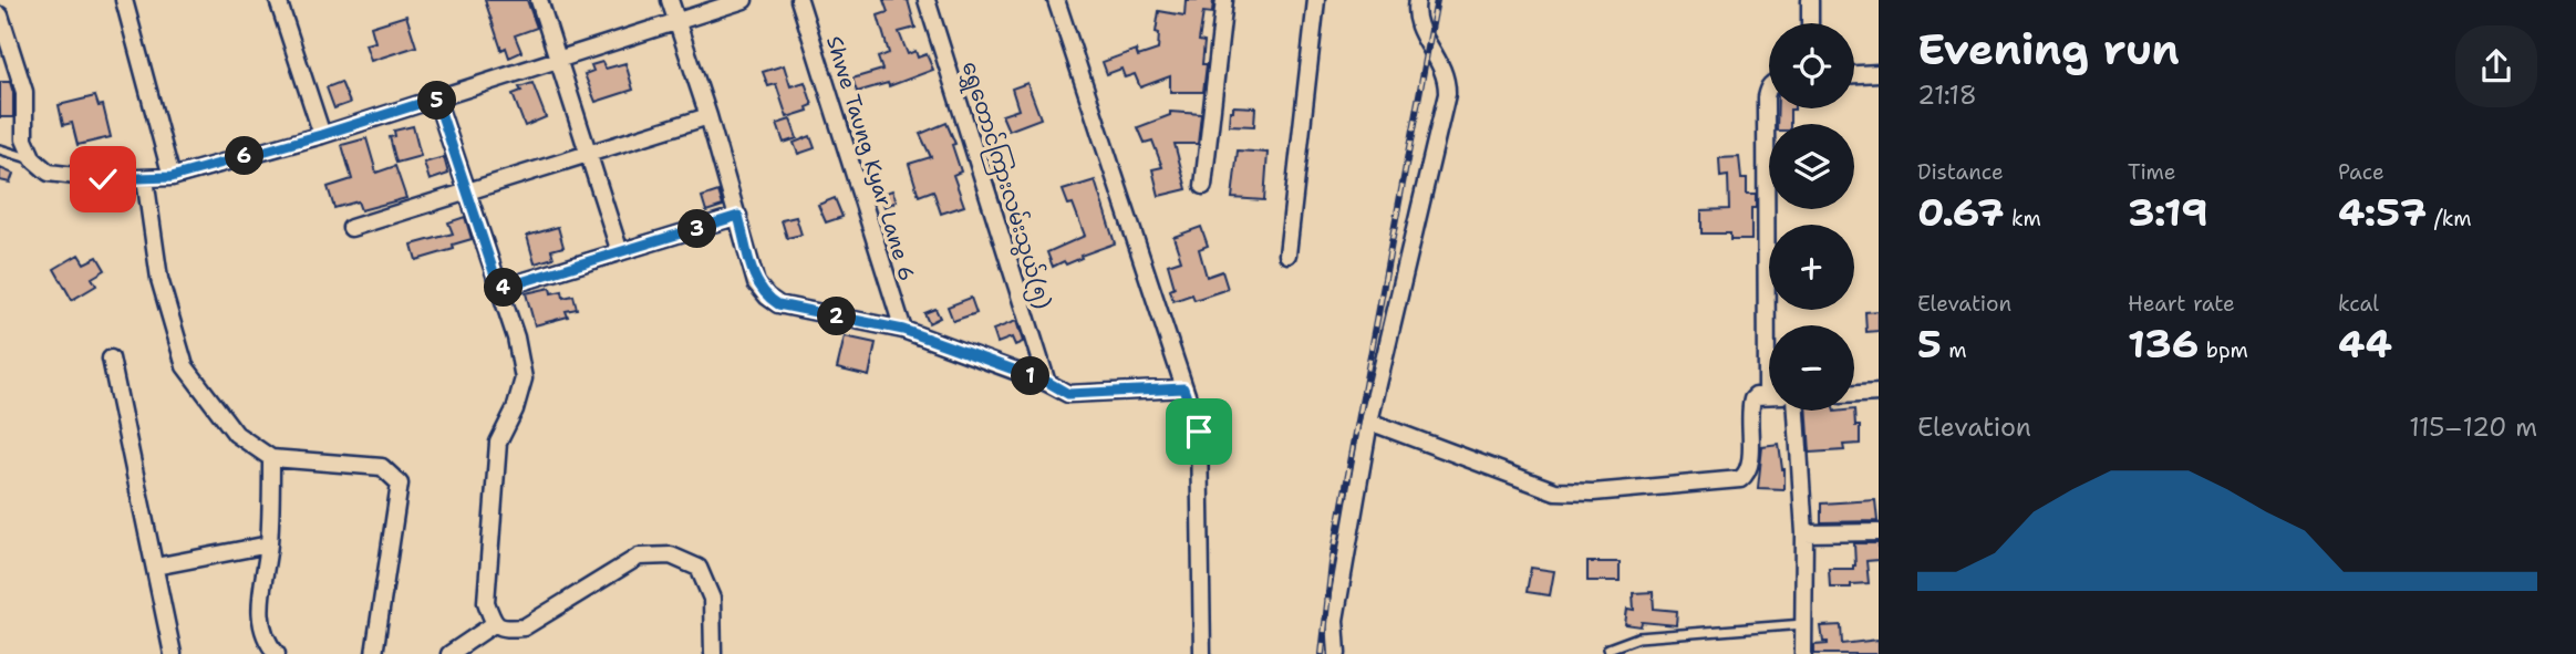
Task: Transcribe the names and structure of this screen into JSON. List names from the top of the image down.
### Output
{
  "streets": {
    "street": ["Shwe Taung Kyar Lane 6", "ရွှေတောင်ကြားလမ်းသွယ်(၅)"]
  },
  "page": {
    "heading": ["Evening run", "21:18"],
    "map_buttons": ["+", "−"],
    "pins": [
      "5",
      "6",
      "3",
      "4",
      "2",
      "1"
    ],
    "stats": [
      ["Distance", "0.67 km"],
      ["Time", "3:19"],
      ["Pace", "4:57 /km"],
      ["Elevation", "5 m"],
      ["Heart rate", "136 bpm"],
      ["kcal", "44"]
    ],
    "chart": ["Elevation", "115–120 m"]
  }
}
